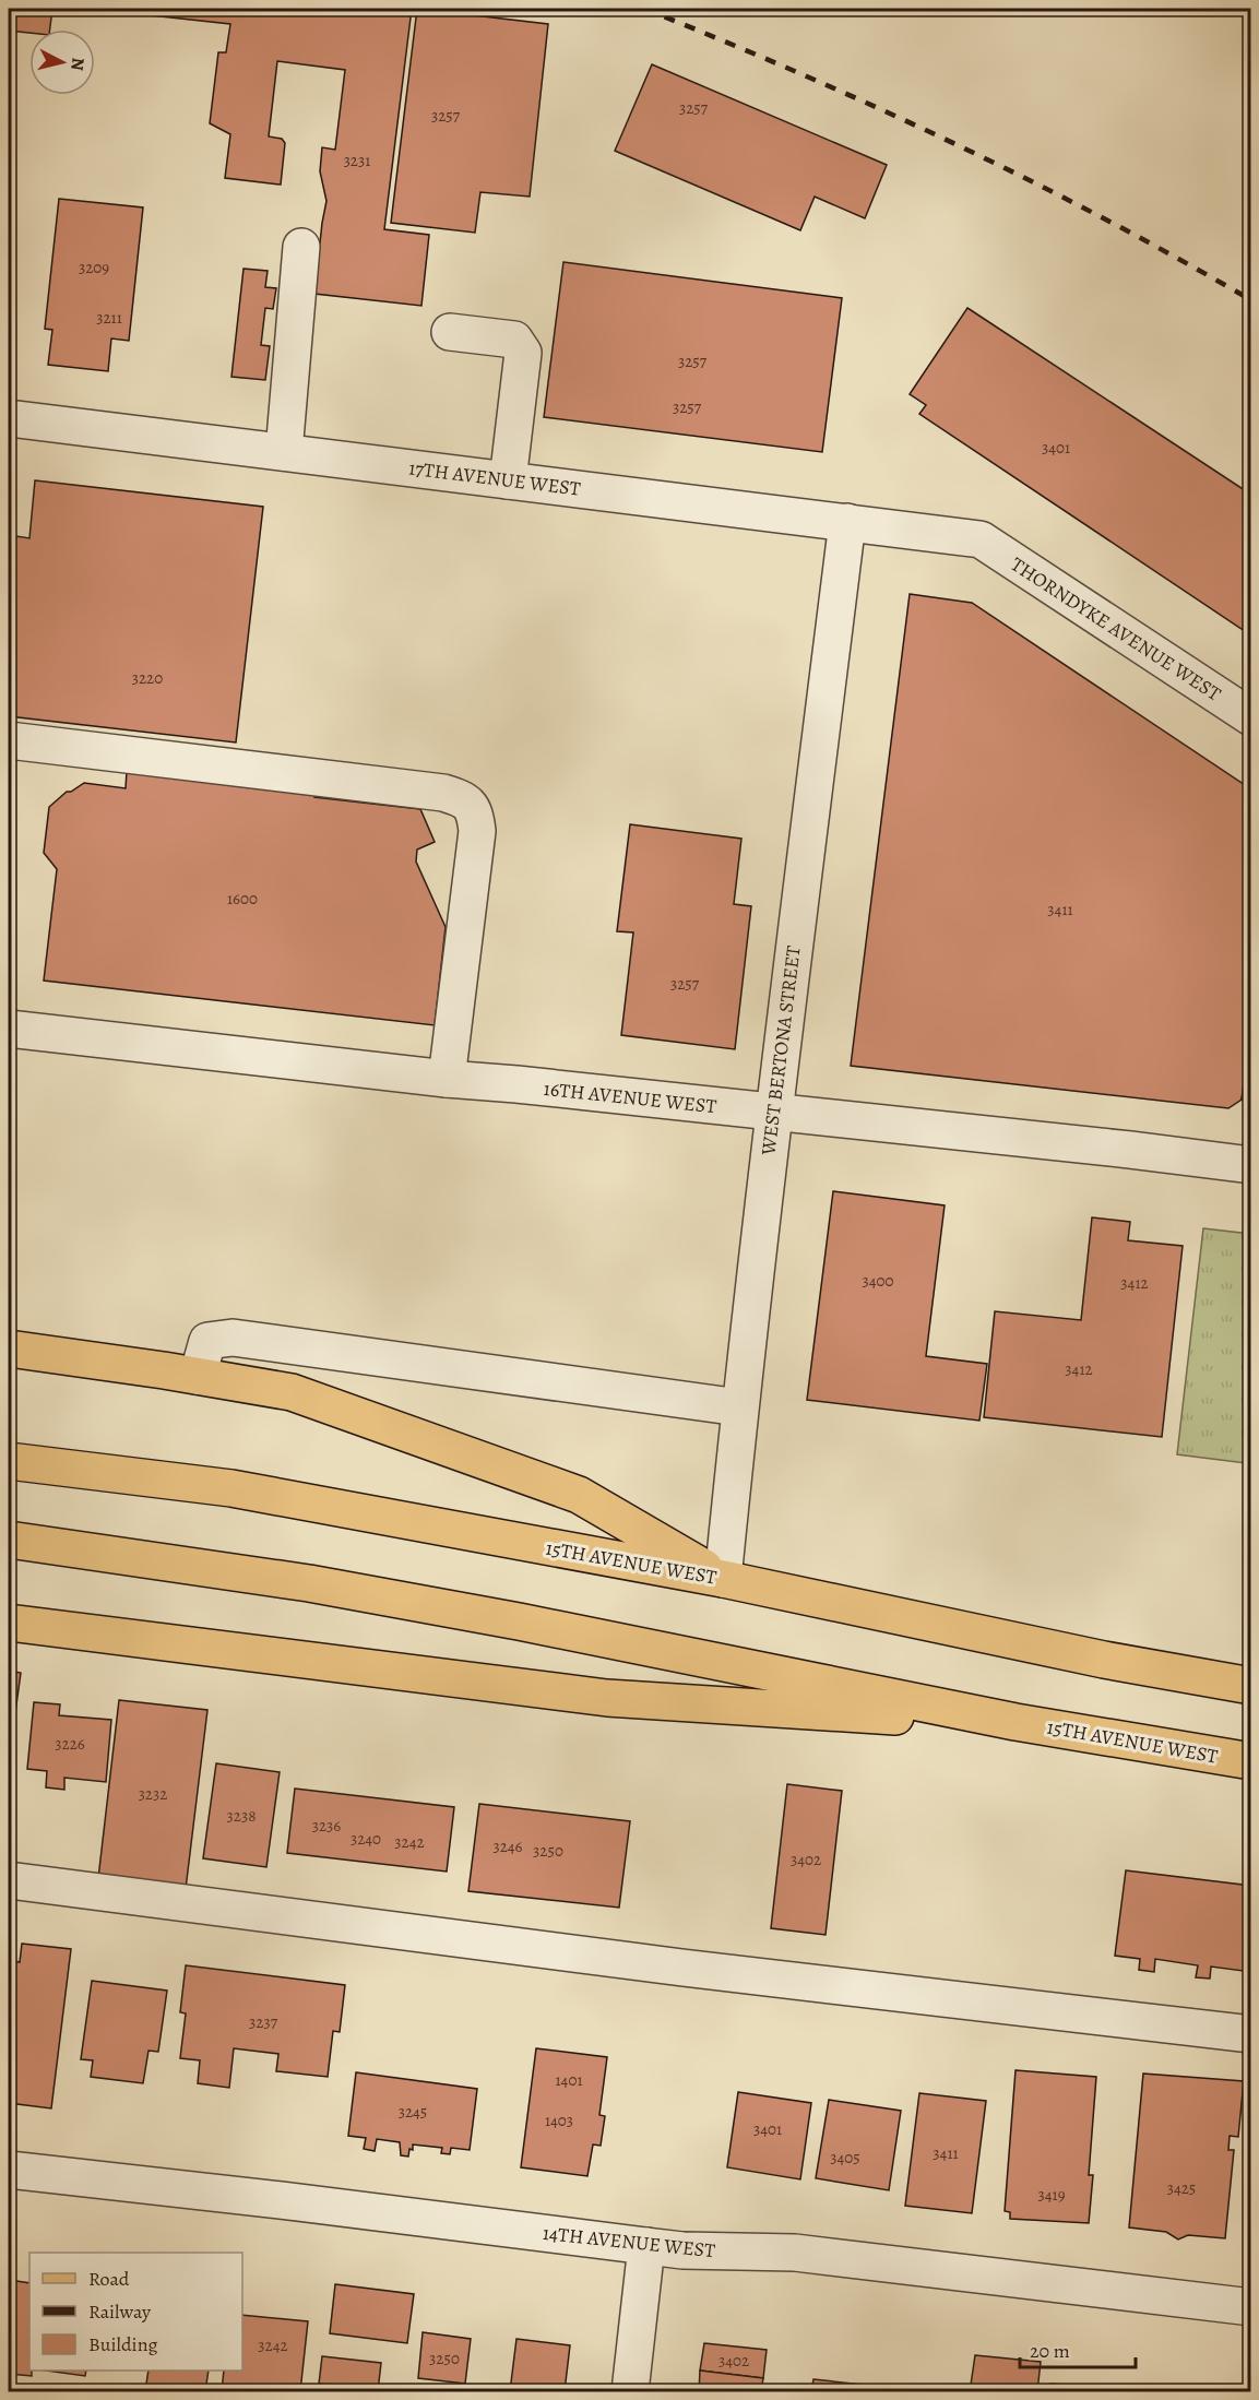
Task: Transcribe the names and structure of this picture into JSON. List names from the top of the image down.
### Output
{
  "streets": {
    "main road": ["15TH AVENUE WEST"],
    "street": [
      "17TH AVENUE WEST",
      "THORNDYKE AVENUE WEST",
      "WEST BERTONA STREET",
      "16TH AVENUE WEST",
      "14TH AVENUE WEST"
    ]
  },
  "crossings": [
    ["17TH AVENUE WEST", "THORNDYKE AVENUE WEST"],
    ["17TH AVENUE WEST", "WEST BERTONA STREET"],
    ["WEST BERTONA STREET", "16TH AVENUE WEST"],
    ["WEST BERTONA STREET", "15TH AVENUE WEST"]
  ],
  "house_numbers": [
    "3257",
    "3257",
    "3231",
    "3209",
    "3211",
    "3257",
    "3257",
    "3401",
    "3220",
    "1600",
    "3411",
    "3257",
    "3400",
    "3412",
    "3412",
    "3226",
    "3232",
    "3238",
    "3236",
    "3240",
    "3242",
    "3246",
    "3250",
    "3402",
    "3237",
    "1401",
    "3245",
    "1403",
    "3401",
    "3411",
    "3405",
    "3425",
    "3419",
    "3242",
    "3250",
    "3402"
  ],
  "legend": ["Road", "Railway", "Building"],
  "scale_bar": "20 m",
  "north": "right"
}
